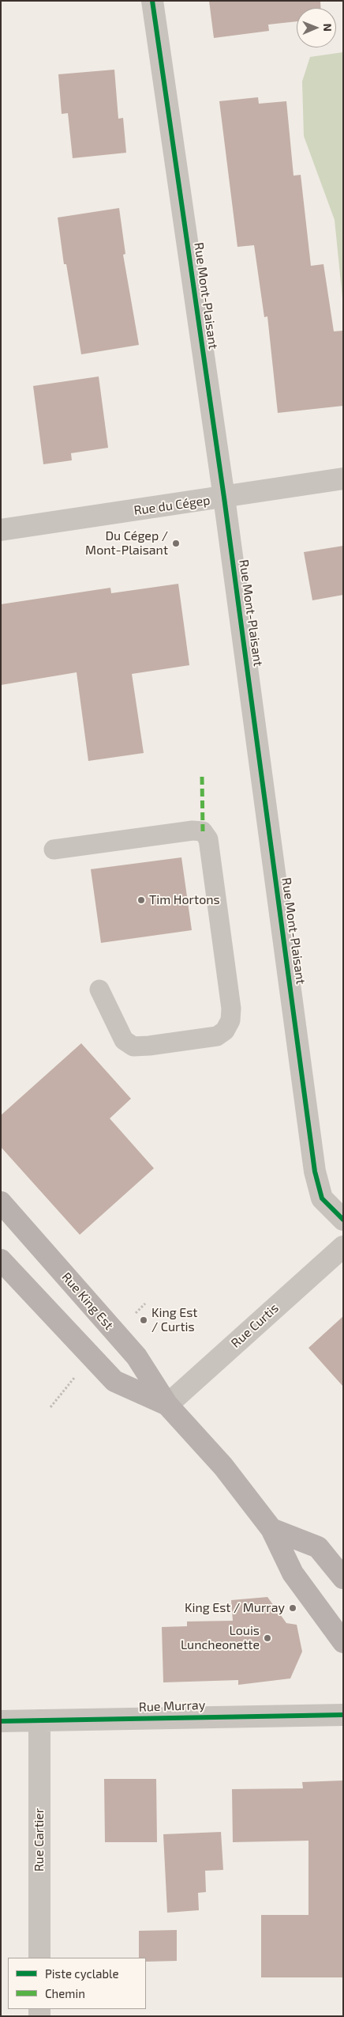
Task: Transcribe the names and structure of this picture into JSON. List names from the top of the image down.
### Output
{
  "streets": {
    "main road": ["Rue King Est"],
    "street": [
      "Rue Mont-Plaisant",
      "Rue du Cégep",
      "Rue Curtis",
      "Rue Murray",
      "Rue Cartier"
    ]
  },
  "crossings": [
    ["Rue Mont-Plaisant", "Rue du Cégep"],
    ["Rue King Est", "Rue Curtis"],
    ["Rue Murray", "Rue Cartier"]
  ],
  "places": [
    "Du Cégep / Mont-Plaisant",
    "Tim Hortons",
    "King Est / Curtis",
    "King Est / Murray",
    "Louis Luncheonette"
  ],
  "legend": ["Piste cyclable", "Chemin"],
  "north": "right"
}
